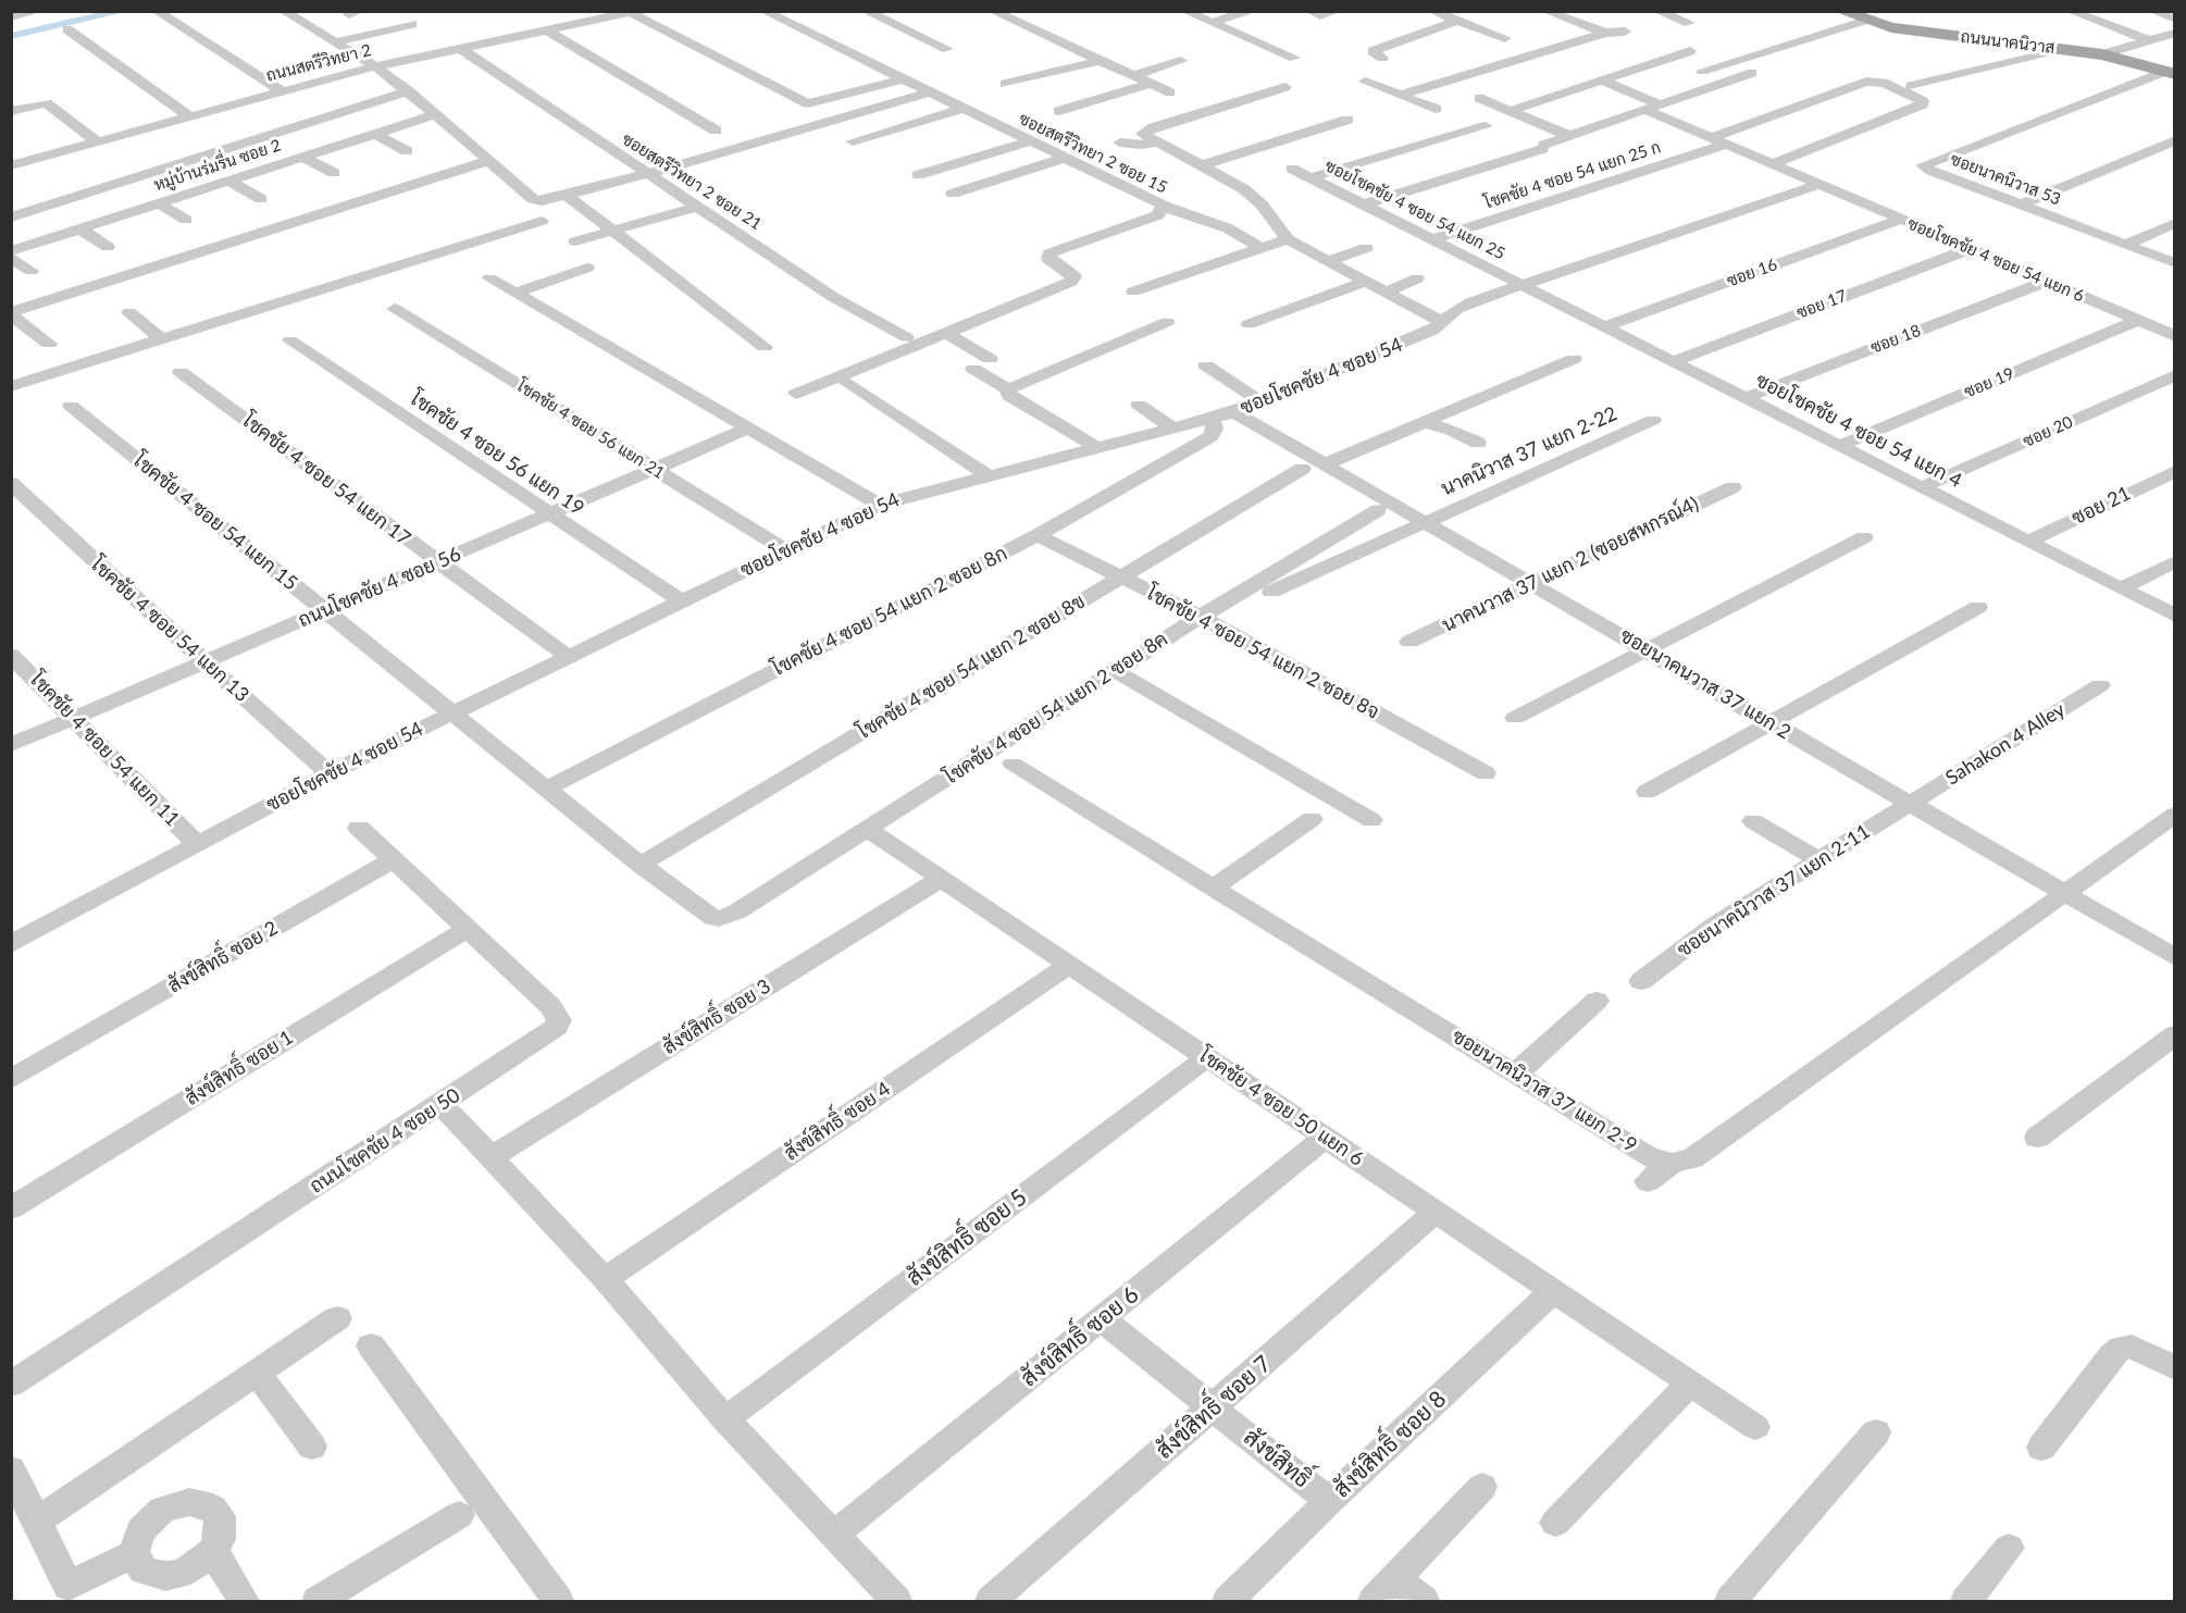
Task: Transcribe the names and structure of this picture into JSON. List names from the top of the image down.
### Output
{
  "streets": {
    "main road": ["ถนนนาคนิวาส"],
    "street": [
      "ถนนสตรีวิทยา 2",
      "ซอยสตรีวิทยา 2 ซอย 15",
      "หมู่บ้านร่มรื่น ซอย 2",
      "โชคชัย 4 ซอย 54 แยก 25 ก",
      "ซอยนาคนิวาส 53",
      "ซอยสตรีวิทยา 2 ซอย 21",
      "ซอยโชคชัย 4 ซอย 54 แยก 25",
      "ซอยโชคชัย 4 ซอย 54 แยก 6",
      "ซอย 16",
      "ซอย 17",
      "ซอย 18",
      "ซอยโชคชัย 4 ซอย 54",
      "ซอย 19",
      "โชคชัย 4 ซอย 56 แยก 21",
      "ซอยโชคชัย 4 ซอย 54 แยก 4",
      "ซอย 20",
      "นาคนิวาส 37 แยก 2-22",
      "โชคชัย 4 ซอย 56 แยก 19",
      "โชคชัย 4 ซอย 54 แยก 17",
      "ซอย 21",
      "โชคชัย 4 ซอย 54 แยก 15",
      "นาคนวาส 37 แยก 2 (ซอยสหกรณ์4)",
      "ถนนโชคชัย 4 ซอย 56",
      "โชคชัย 4 ซอย 54 แยก 2 ซอย 8ก",
      "โชคชัย 4 ซอย 54 แยก 13",
      "โชคชัย 4 ซอย 54 แยก 2 ซอย 8จ",
      "โชคชัย 4 ซอย 54 แยก 2 ซอย 8ข",
      "ซอยนาคนวาส 37 แยก 2",
      "โชคชัย 4 ซอย 54 แยก 2 ซอย 8ค",
      "Sahakon 4 Alley",
      "โชคชัย 4 ซอย 54 แยก 11",
      "ซอยนาคนิวาส 37 แยก 2-11",
      "สังข์สิทธิ์ ซอย 2",
      "สังข์สิทธิ์ ซอย 3",
      "สังข์สิทธิ์ ซอย 1",
      "ซอยนาคนิวาส 37 แยก 2-9",
      "โชคชัย 4 ซอย 50 แยก 6",
      "สังข์สิทธิ์ ซอย 4",
      "ถนนโชคชัย 4 ซอย 50",
      "สังข์สิทธิ์ ซอย 5",
      "สังข์สิทธิ์ ซอย 6",
      "สังข์สิทธิ์ ซอย 7",
      "สังข์สิทธิ์ ซอย 8",
      "สังข์สิทธิ์"
    ]
  },
  "crossings": [
    ["ถนนนาคนิวาส", "ซอยนาคนิวาส 53"],
    ["ถนนสตรีวิทยา 2", "ซอยสตรีวิทยา 2 ซอย 21"],
    ["โชคชัย 4 ซอย 54 แยก 25 ก", "ซอยโชคชัย 4 ซอย 54 แยก 25"],
    ["โชคชัย 4 ซอย 54 แยก 25 ก", "ซอยโชคชัย 4 ซอย 54 แยก 6"],
    ["ซอยโชคชัย 4 ซอย 54 แยก 25", "ซอยโชคชัย 4 ซอย 54"],
    ["ซอยโชคชัย 4 ซอย 54 แยก 25", "ซอยโชคชัย 4 ซอย 54 แยก 4"],
    ["ซอยโชคชัย 4 ซอย 54 แยก 6", "ซอย 16"],
    ["ซอยโชคชัย 4 ซอย 54 แยก 6", "ซอย 17"],
    ["ซอยโชคชัย 4 ซอย 54 แยก 6", "ซอย 18"],
    ["ซอยโชคชัย 4 ซอย 54 แยก 6", "ซอยโชคชัย 4 ซอย 54"],
    ["ซอยโชคชัย 4 ซอย 54 แยก 6", "ซอย 19"],
    ["ซอย 16", "ซอยโชคชัย 4 ซอย 54 แยก 4"],
    ["ซอย 17", "ซอยโชคชัย 4 ซอย 54 แยก 4"],
    ["ซอย 18", "ซอยโชคชัย 4 ซอย 54 แยก 4"],
    ["ซอยโชคชัย 4 ซอย 54", "โชคชัย 4 ซอย 56 แยก 21"],
    ["ซอยโชคชัย 4 ซอย 54", "ซอยโชคชัย 4 ซอย 54 แยก 4"],
    ["ซอยโชคชัย 4 ซอย 54", "โชคชัย 4 ซอย 56 แยก 19"],
    ["ซอยโชคชัย 4 ซอย 54", "โชคชัย 4 ซอย 54 แยก 17"],
    ["ซอยโชคชัย 4 ซอย 54", "โชคชัย 4 ซอย 54 แยก 15"],
    ["ซอยโชคชัย 4 ซอย 54", "โชคชัย 4 ซอย 54 แยก 2 ซอย 8ก"],
    ["ซอยโชคชัย 4 ซอย 54", "โชคชัย 4 ซอย 54 แยก 13"],
    ["ซอยโชคชัย 4 ซอย 54", "ซอยนาคนวาส 37 แยก 2"],
    ["ซอยโชคชัย 4 ซอย 54", "โชคชัย 4 ซอย 54 แยก 11"],
    ["ซอย 19", "ซอยโชคชัย 4 ซอย 54 แยก 4"],
    ["โชคชัย 4 ซอย 56 แยก 21", "ถนนโชคชัย 4 ซอย 56"],
    ["ซอยโชคชัย 4 ซอย 54 แยก 4", "ซอย 20"],
    ["ซอยโชคชัย 4 ซอย 54 แยก 4", "ซอย 21"],
    ["นาคนิวาส 37 แยก 2-22", "ซอยนาคนวาส 37 แยก 2"],
    ["โชคชัย 4 ซอย 56 แยก 19", "ถนนโชคชัย 4 ซอย 56"],
    ["โชคชัย 4 ซอย 54 แยก 17", "ถนนโชคชัย 4 ซอย 56"],
    ["โชคชัย 4 ซอย 54 แยก 15", "ถนนโชคชัย 4 ซอย 56"],
    ["โชคชัย 4 ซอย 54 แยก 15", "โชคชัย 4 ซอย 54 แยก 2 ซอย 8ก"],
    ["โชคชัย 4 ซอย 54 แยก 15", "โชคชัย 4 ซอย 54 แยก 2 ซอย 8ข"],
    ["โชคชัย 4 ซอย 54 แยก 15", "โชคชัย 4 ซอย 54 แยก 2 ซอย 8ค"],
    ["นาคนวาส 37 แยก 2 (ซอยสหกรณ์4)", "ซอยนาคนวาส 37 แยก 2"],
    ["ถนนโชคชัย 4 ซอย 56", "โชคชัย 4 ซอย 54 แยก 13"],
    ["ถนนโชคชัย 4 ซอย 56", "โชคชัย 4 ซอย 54 แยก 11"],
    ["โชคชัย 4 ซอย 54 แยก 2 ซอย 8ก", "โชคชัย 4 ซอย 54 แยก 2 ซอย 8จ"],
    ["โชคชัย 4 ซอย 54 แยก 2 ซอย 8จ", "โชคชัย 4 ซอย 54 แยก 2 ซอย 8ข"],
    ["โชคชัย 4 ซอย 54 แยก 2 ซอย 8จ", "โชคชัย 4 ซอย 54 แยก 2 ซอย 8ค"],
    ["ซอยนาคนวาส 37 แยก 2", "Sahakon 4 Alley"],
    ["ซอยนาคนวาส 37 แยก 2", "ซอยนาคนิวาส 37 แยก 2-11"],
    ["Sahakon 4 Alley", "ซอยนาคนิวาส 37 แยก 2-11"],
    ["สังข์สิทธิ์ ซอย 2", "ถนนโชคชัย 4 ซอย 50"],
    ["สังข์สิทธิ์ ซอย 3", "โชคชัย 4 ซอย 50 แยก 6"],
    ["สังข์สิทธิ์ ซอย 1", "ถนนโชคชัย 4 ซอย 50"],
    ["โชคชัย 4 ซอย 50 แยก 6", "สังข์สิทธิ์ ซอย 4"],
    ["โชคชัย 4 ซอย 50 แยก 6", "สังข์สิทธิ์ ซอย 5"],
    ["โชคชัย 4 ซอย 50 แยก 6", "สังข์สิทธิ์ ซอย 6"],
    ["โชคชัย 4 ซอย 50 แยก 6", "สังข์สิทธิ์ ซอย 7"],
    ["โชคชัย 4 ซอย 50 แยก 6", "สังข์สิทธิ์ ซอย 8"],
    ["สังข์สิทธิ์ ซอย 6", "สังข์สิทธิ์"],
    ["สังข์สิทธิ์ ซอย 7", "สังข์สิทธิ์"],
    ["สังข์สิทธิ์ ซอย 8", "สังข์สิทธิ์"]
  ]
}
